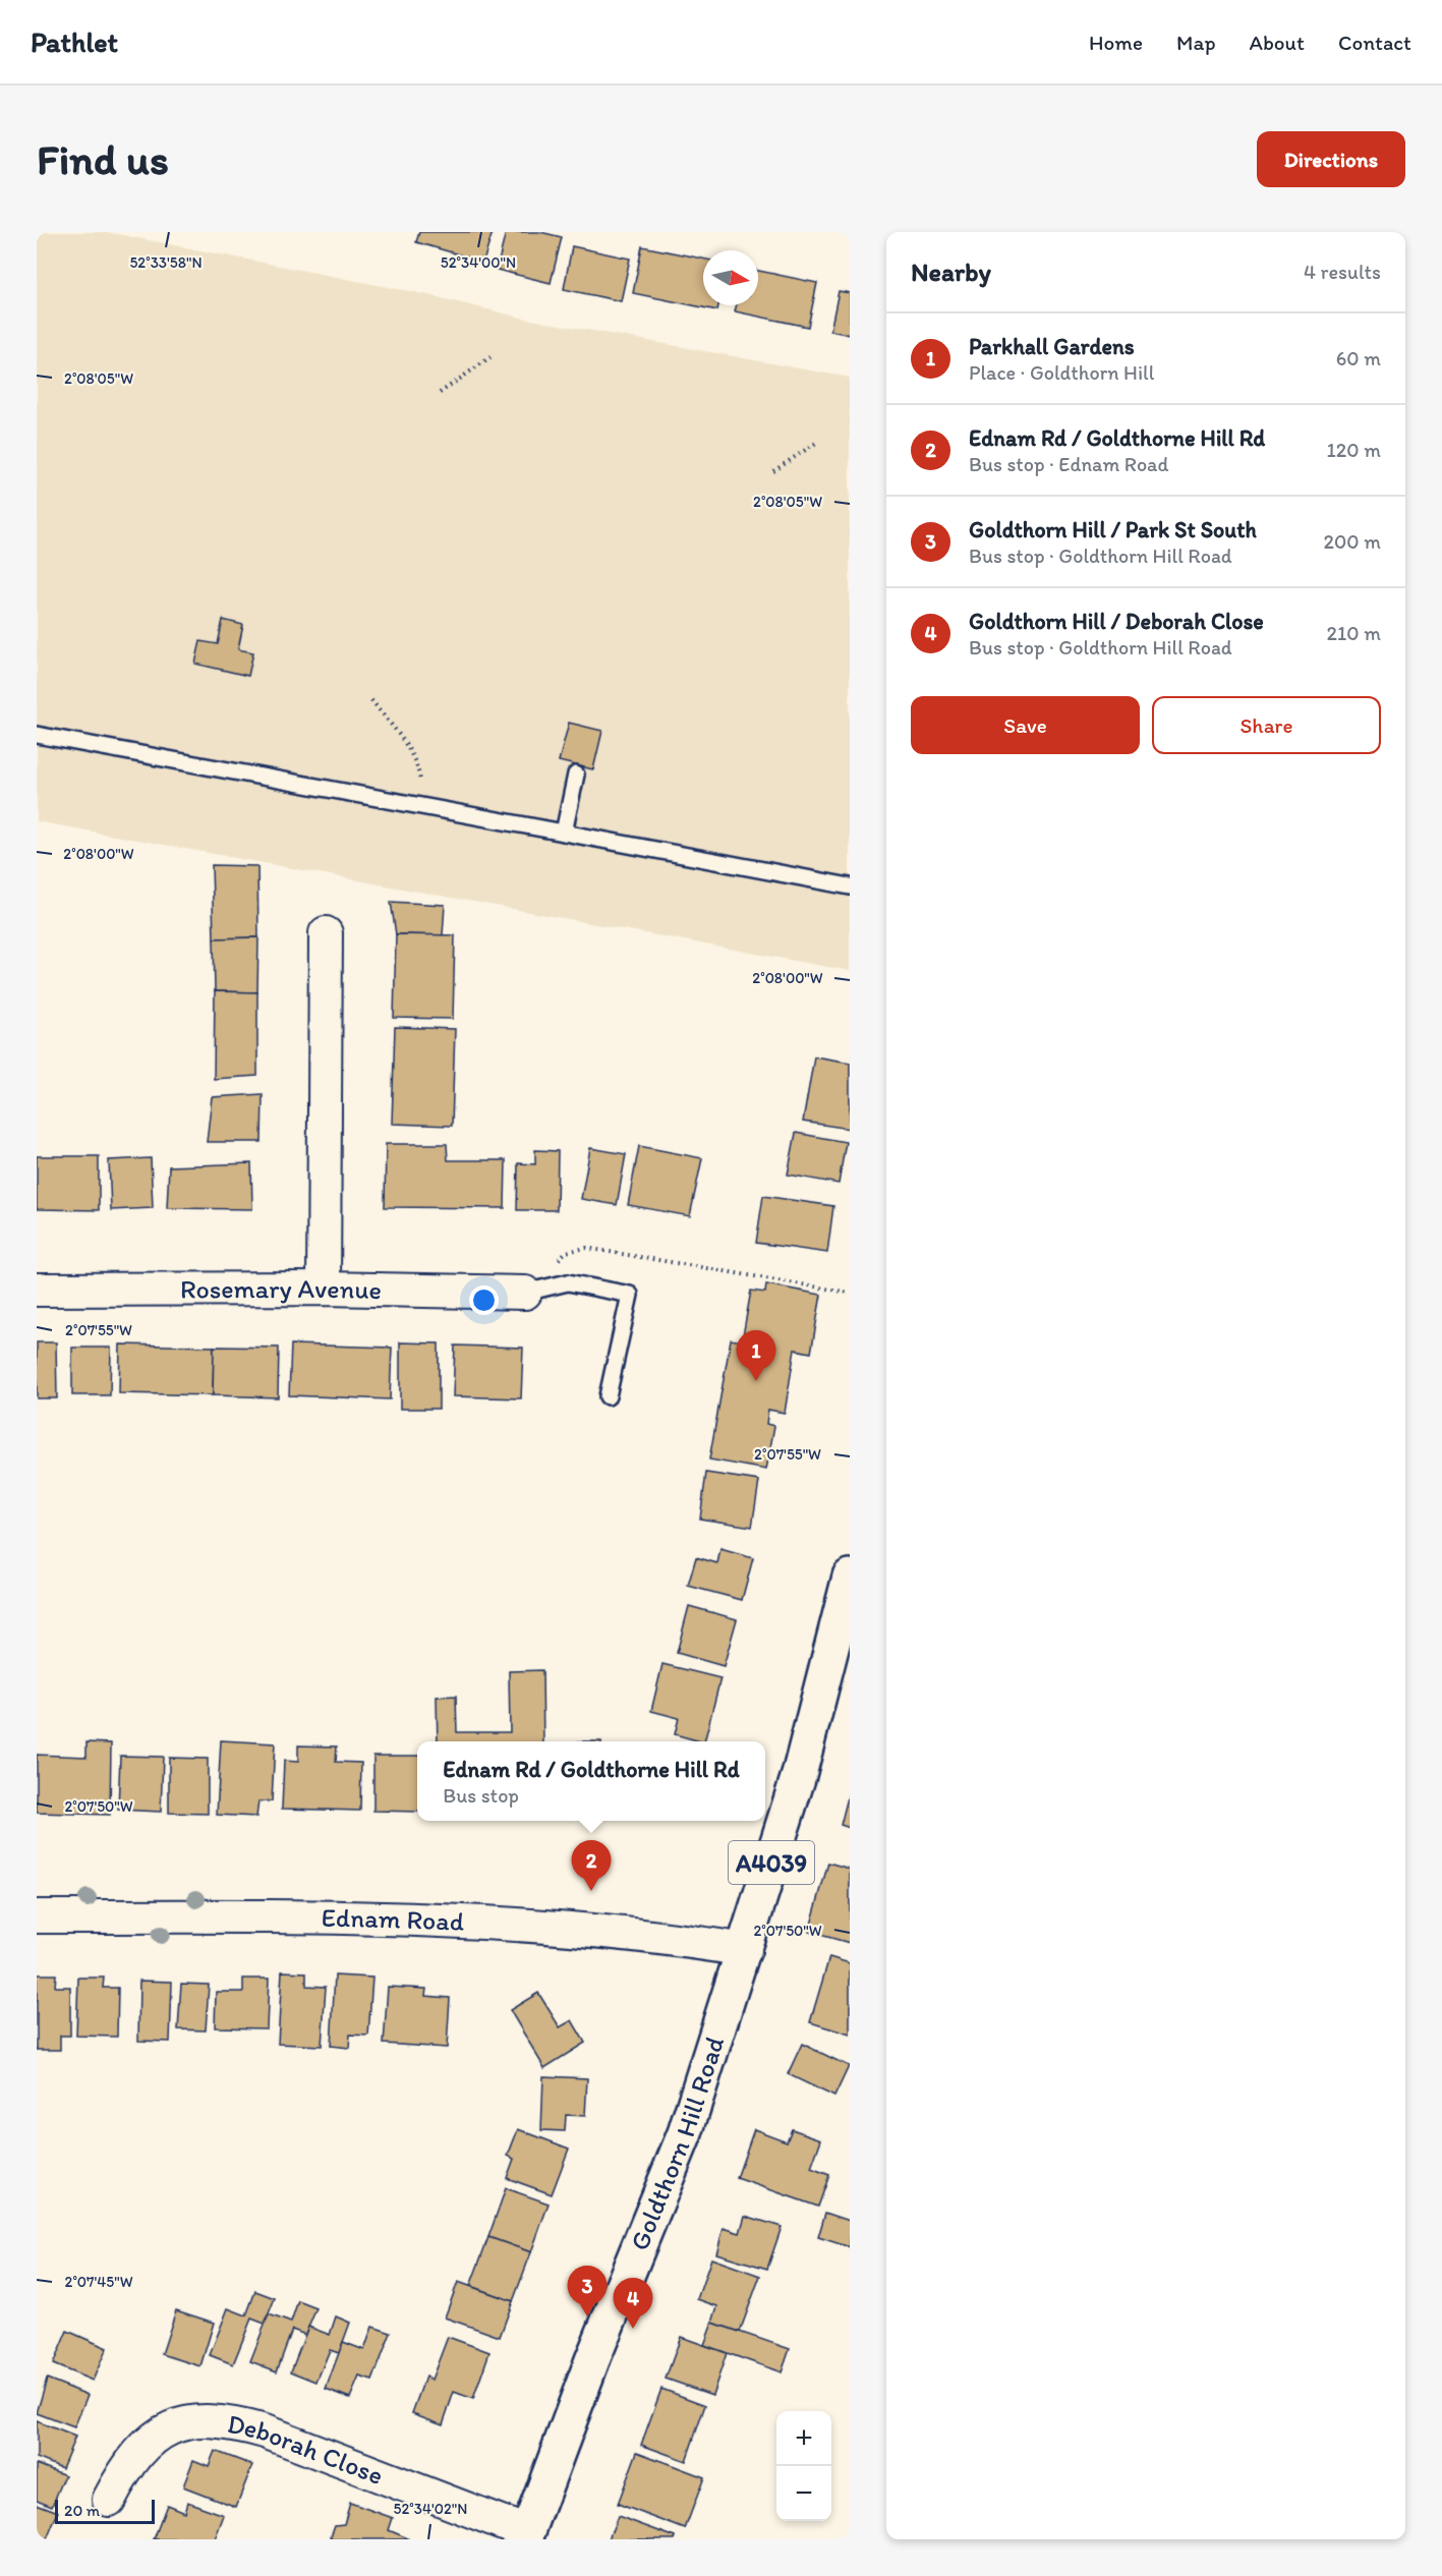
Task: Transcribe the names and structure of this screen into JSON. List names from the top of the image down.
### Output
{
  "streets": {
    "main road": ["A4039", "Goldthorn Hill Road"],
    "street": ["Rosemary Avenue", "Ednam Road", "Deborah Close"]
  },
  "crossings": [
    ["A4039", "Ednam Road"],
    ["A4039", "Goldthorn Hill Road"],
    ["Ednam Road", "Goldthorn Hill Road"],
    ["Goldthorn Hill Road", "Deborah Close"]
  ],
  "scale_bar": "20 m",
  "north": "right",
  "page": {
    "header": "Pathlet",
    "nav": [
      "Home",
      "Map",
      "About",
      "Contact"
    ],
    "buttons": [
      "Directions",
      ["Save", "Share"]
    ],
    "title": "Find us",
    "heading": ["Nearby", "4 results"],
    "list": [
      {
        "mark": "1",
        "name": "Parkhall Gardens",
        "note": "Place · Goldthorn Hill",
        "value": "60 m"
      },
      {
        "mark": "2",
        "name": "Ednam Rd / Goldthorne Hill Rd",
        "note": "Bus stop · Ednam Road",
        "value": "120 m"
      },
      {
        "mark": "3",
        "name": "Goldthorn Hill / Park St South",
        "note": "Bus stop · Goldthorn Hill Road",
        "value": "200 m"
      },
      {
        "mark": "4",
        "name": "Goldthorn Hill / Deborah Close",
        "note": "Bus stop · Goldthorn Hill Road",
        "value": "210 m"
      }
    ],
    "pins": [
      "1",
      "2",
      "3",
      "4"
    ],
    "popup": ["Ednam Rd / Goldthorne Hill Rd", "Bus stop"],
    "map_buttons": ["+", "−"],
    "scale": "20 m"
  },
  "coordinates": [
    "52°33'58\"N",
    "52°34'00\"N",
    "2°08'05\"W",
    "2°08'00\"W",
    "2°07'55\"W",
    "2°07'50\"W",
    "2°07'45\"W",
    "52°34'02\"N"
  ]
}
